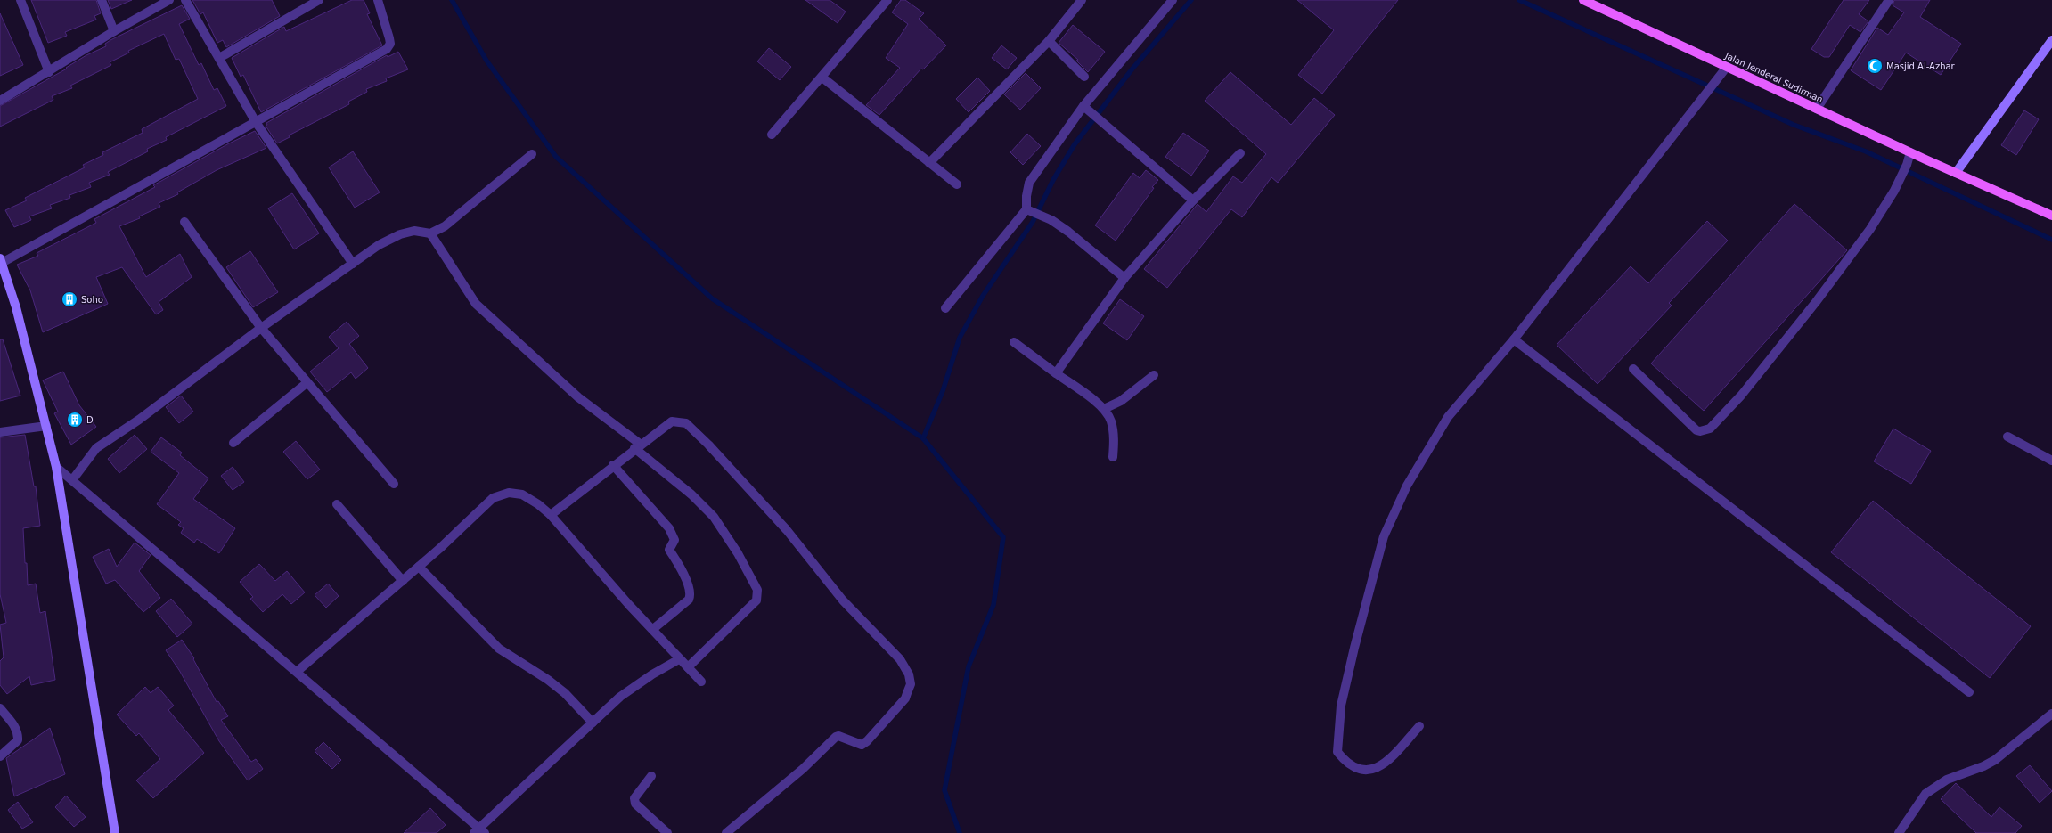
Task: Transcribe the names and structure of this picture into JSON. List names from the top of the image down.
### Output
{
  "streets": {
    "main road": ["Jalan Jenderal Sudirman"]
  },
  "places": {
    "mosque": ["Masjid Al-Azhar"],
    "building": ["Soho", "D"]
  }
}
